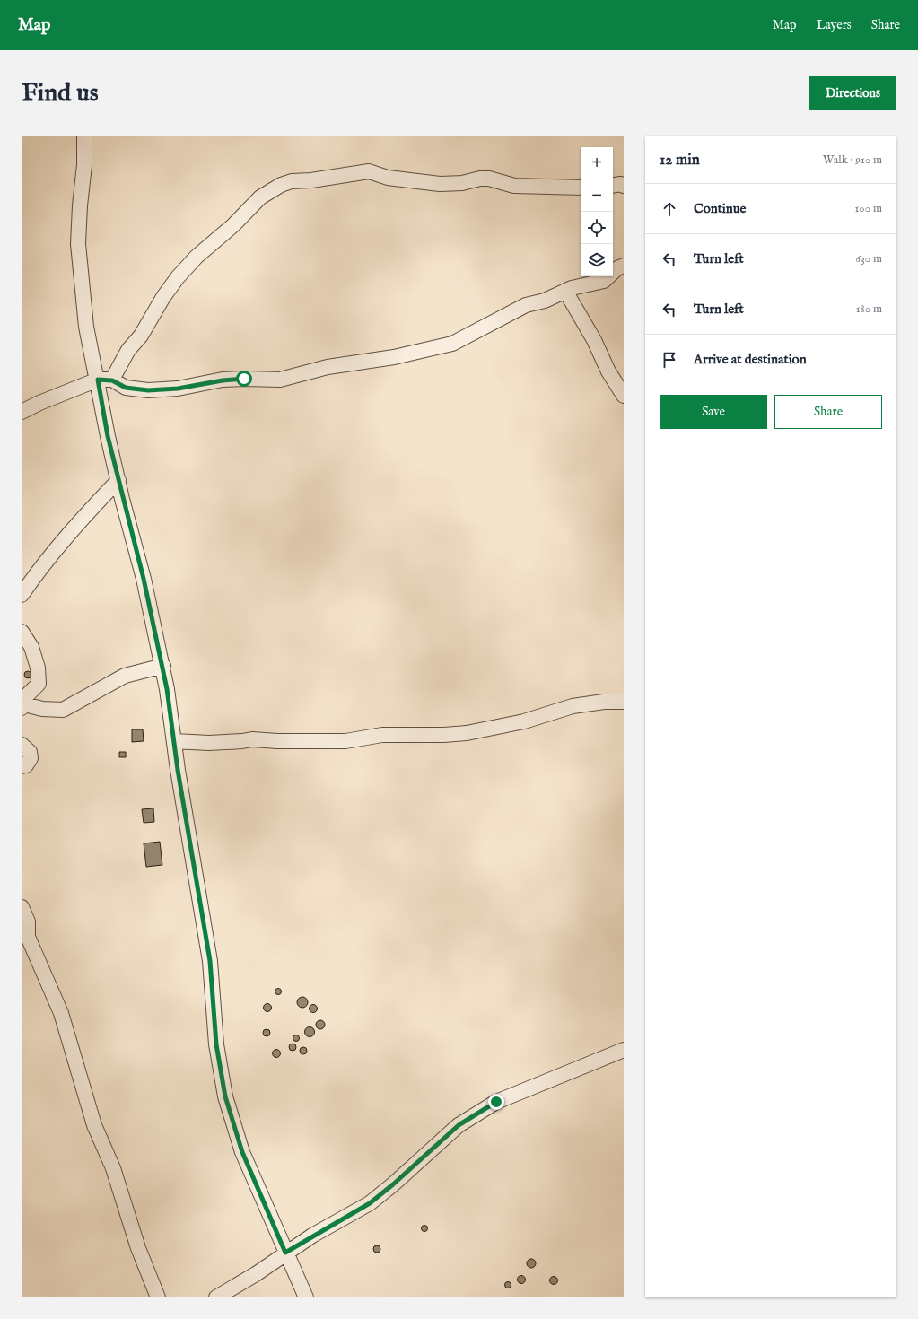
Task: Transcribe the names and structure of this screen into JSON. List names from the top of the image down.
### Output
{
  "page": {
    "header": "Map",
    "nav": ["Map", "Layers", "Share"],
    "buttons": [
      "Directions",
      ["Save", "Share"]
    ],
    "title": "Find us",
    "heading": ["12 min", "Walk · 910 m"],
    "map_buttons": ["+", "−"],
    "list": [
      ["Continue", "100 m"],
      ["Turn left", "630 m"],
      ["Turn left", "180 m"],
      "Arrive at destination"
    ]
  }
}
